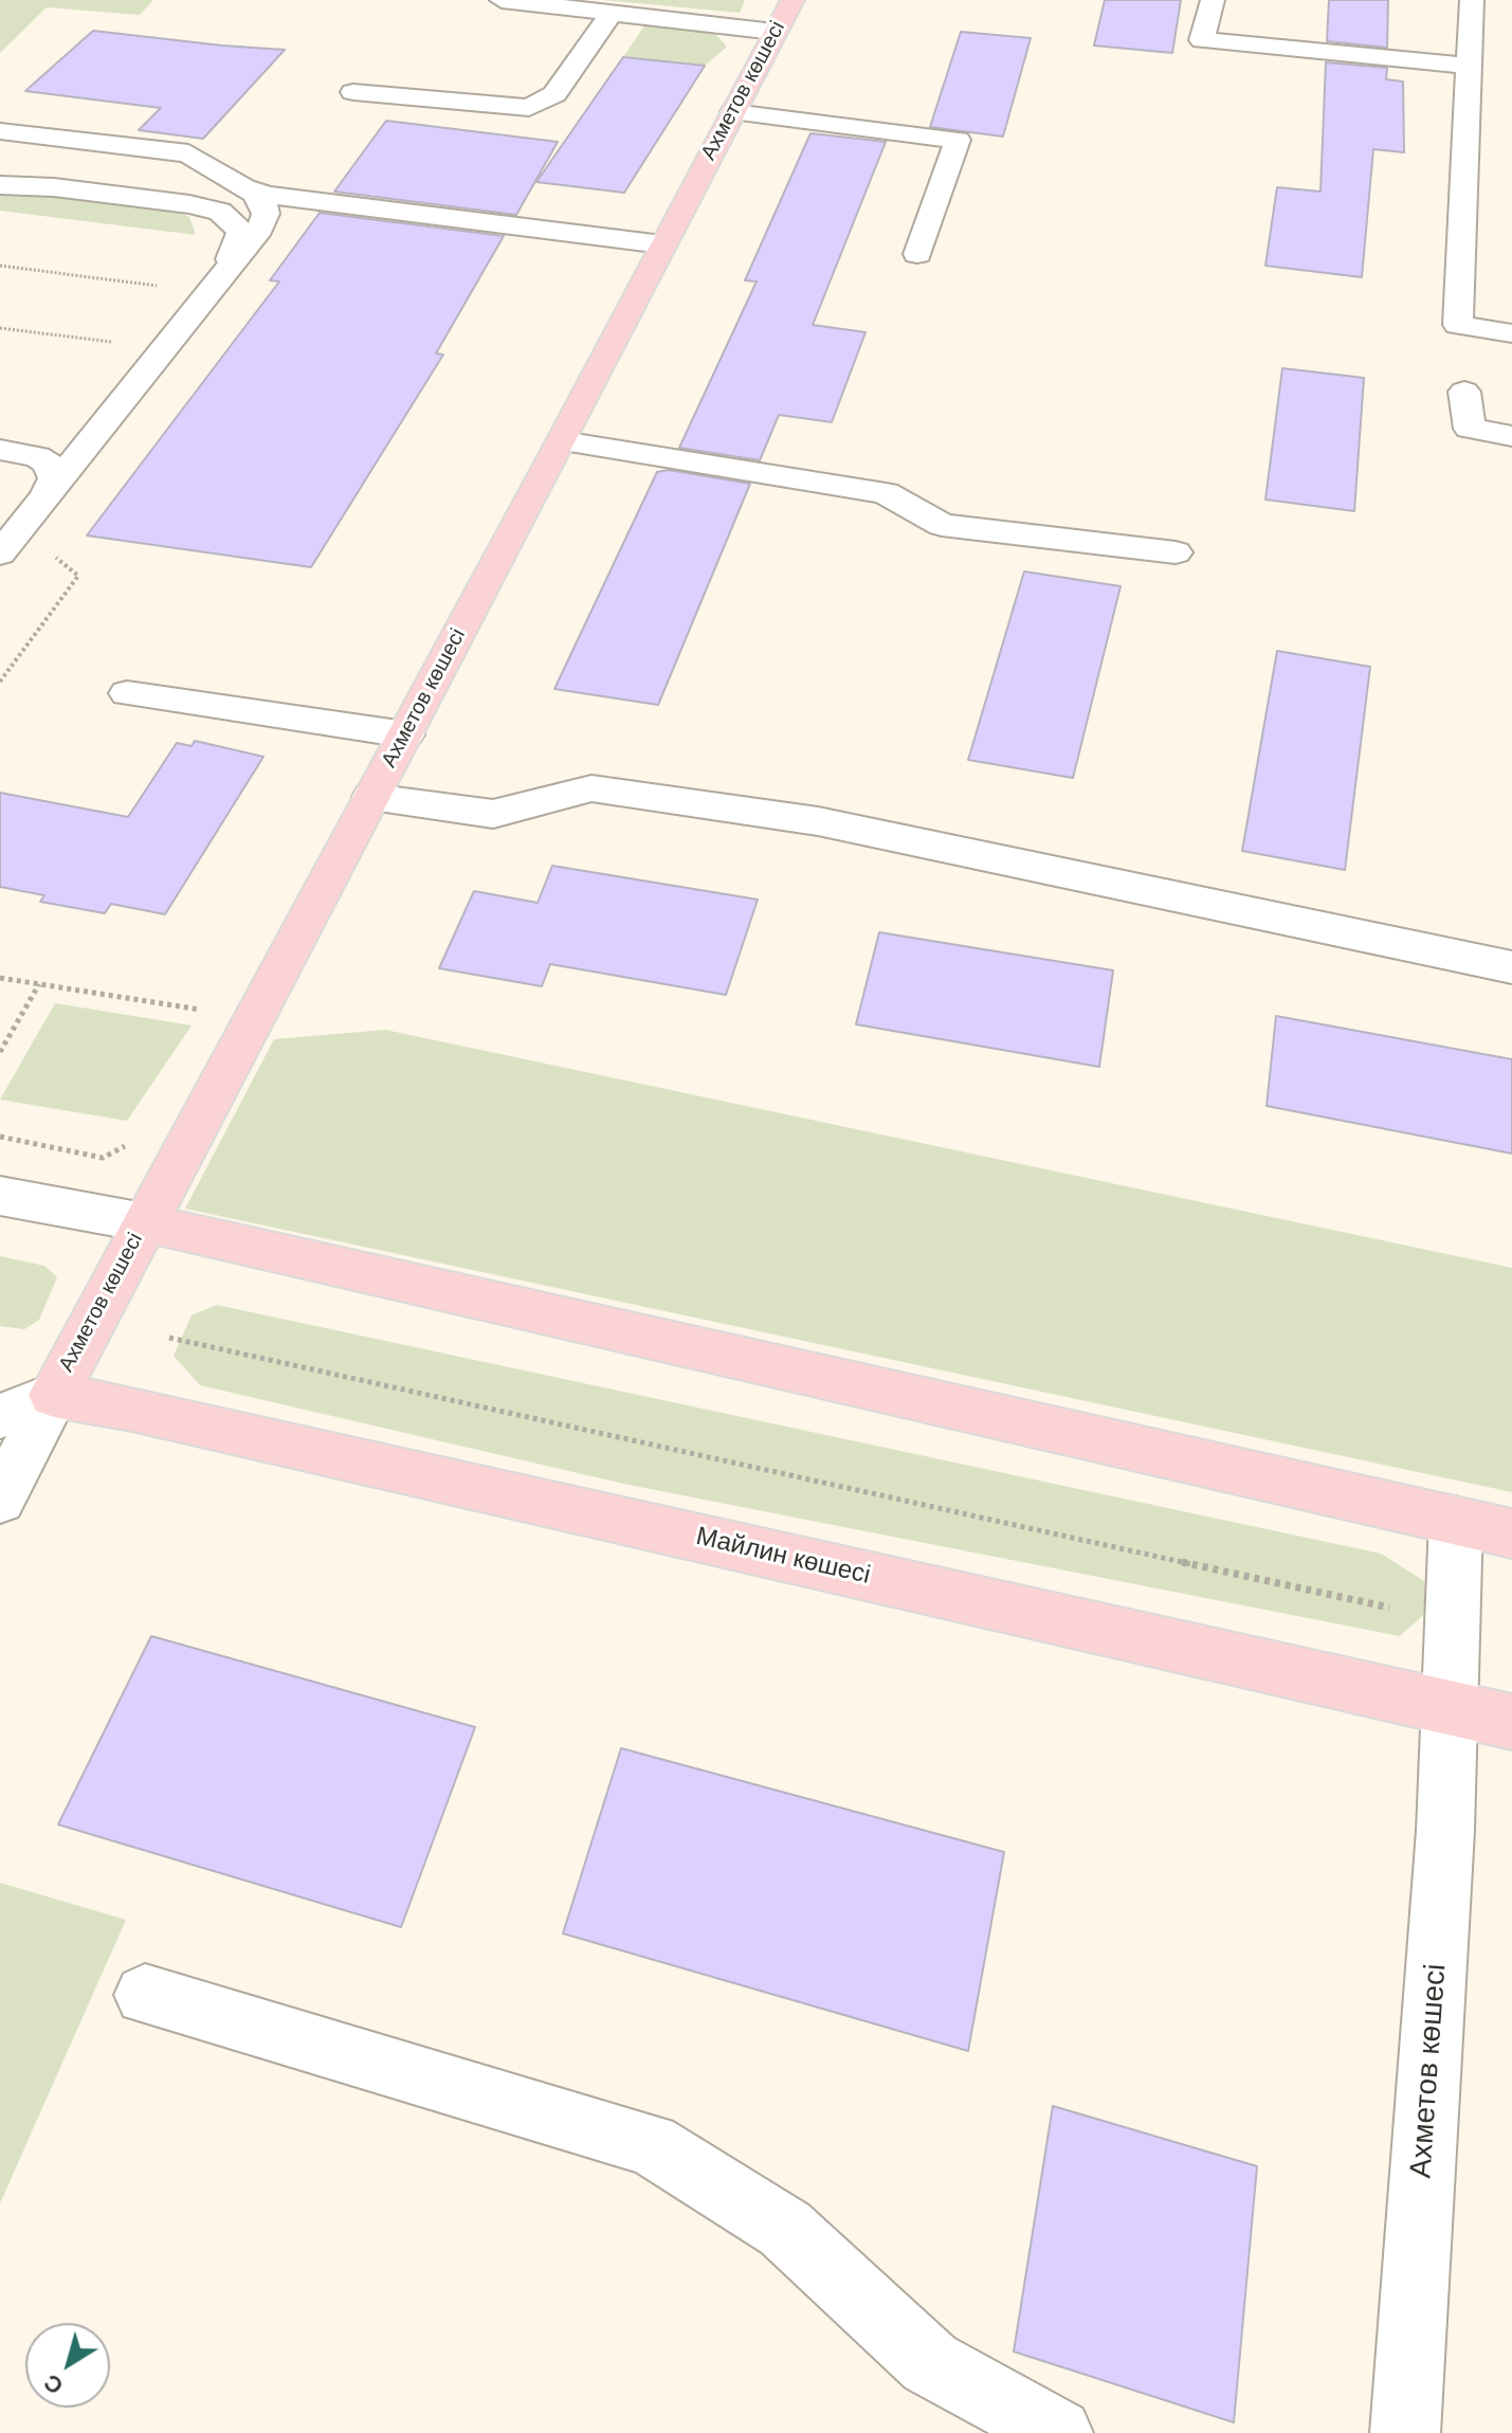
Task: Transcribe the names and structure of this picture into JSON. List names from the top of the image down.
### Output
{
  "streets": {
    "main road": ["Ахметов көшесі", "Майлин көшесі"]
  },
  "crossings": [
    ["Ахметов көшесі", "Майлин көшесі"]
  ],
  "north": "bottom left"
}
